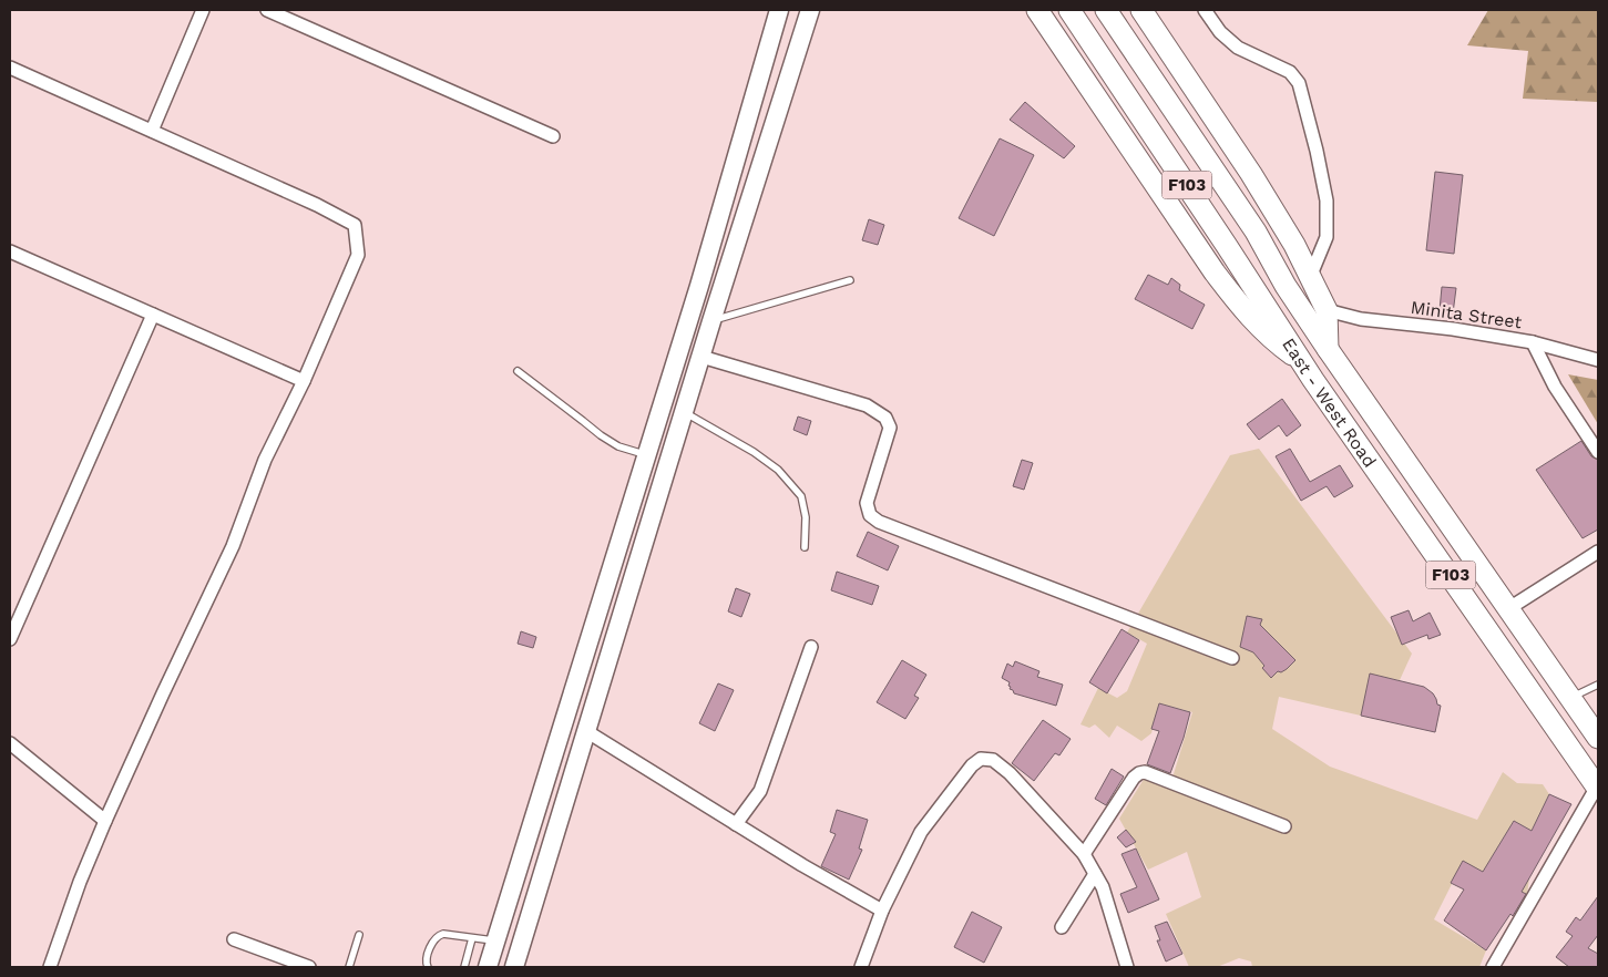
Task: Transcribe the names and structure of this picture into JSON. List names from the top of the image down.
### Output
{
  "streets": {
    "main road": ["F103", "East - West Road"],
    "street": ["Minita Street"]
  }
}
